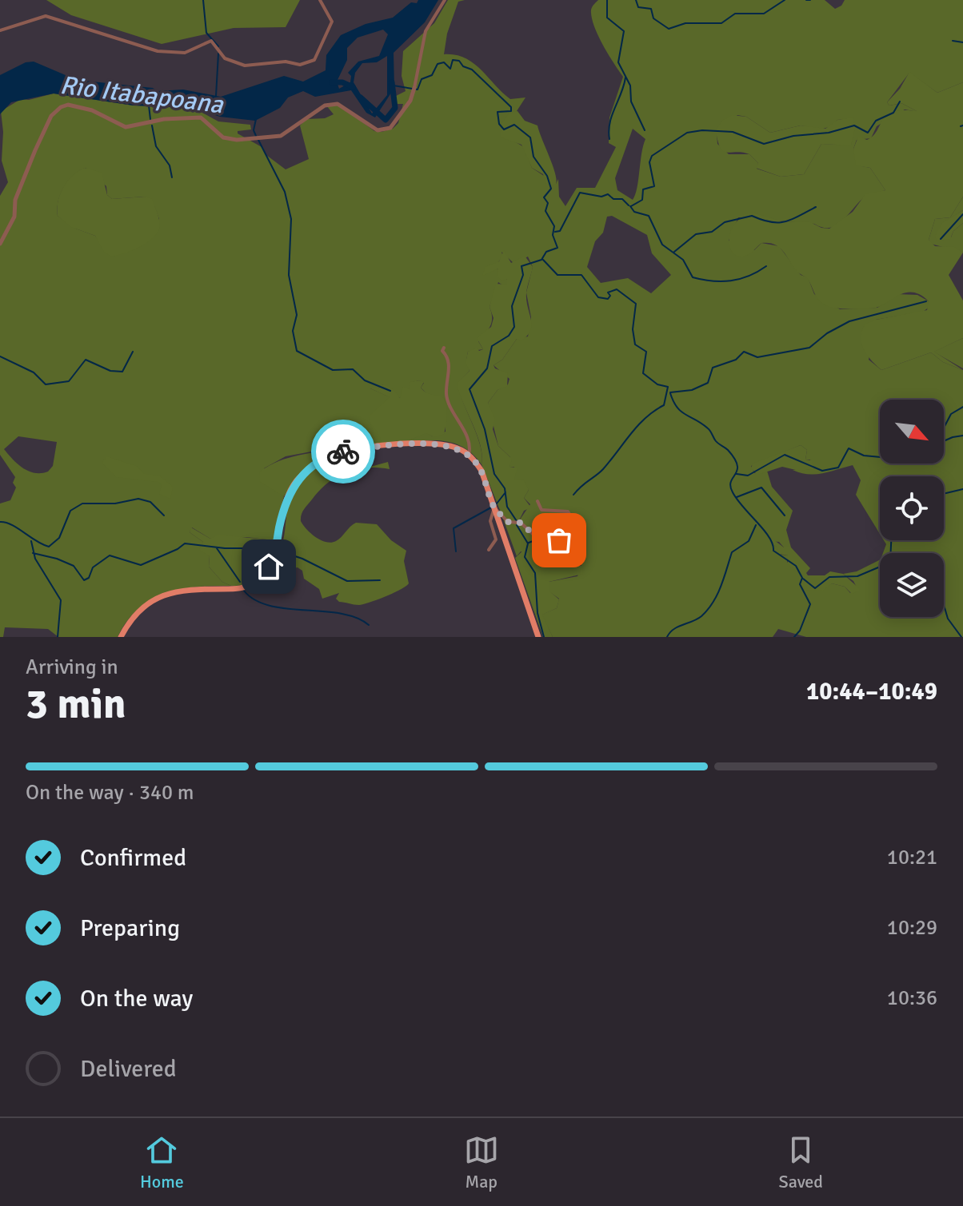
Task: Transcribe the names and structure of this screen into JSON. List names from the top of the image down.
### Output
{
  "water": ["Rio Itabapoana"],
  "north": "bottom right",
  "page": {
    "heading": ["3 min", "Arriving in", "10:44–10:49"],
    "bar": "On the way · 340 m",
    "list": [
      ["Confirmed", "10:21"],
      ["Preparing", "10:29"],
      ["On the way", "10:36"],
      "Delivered"
    ],
    "tabs": ["Home", "Map", "Saved"]
  }
}
